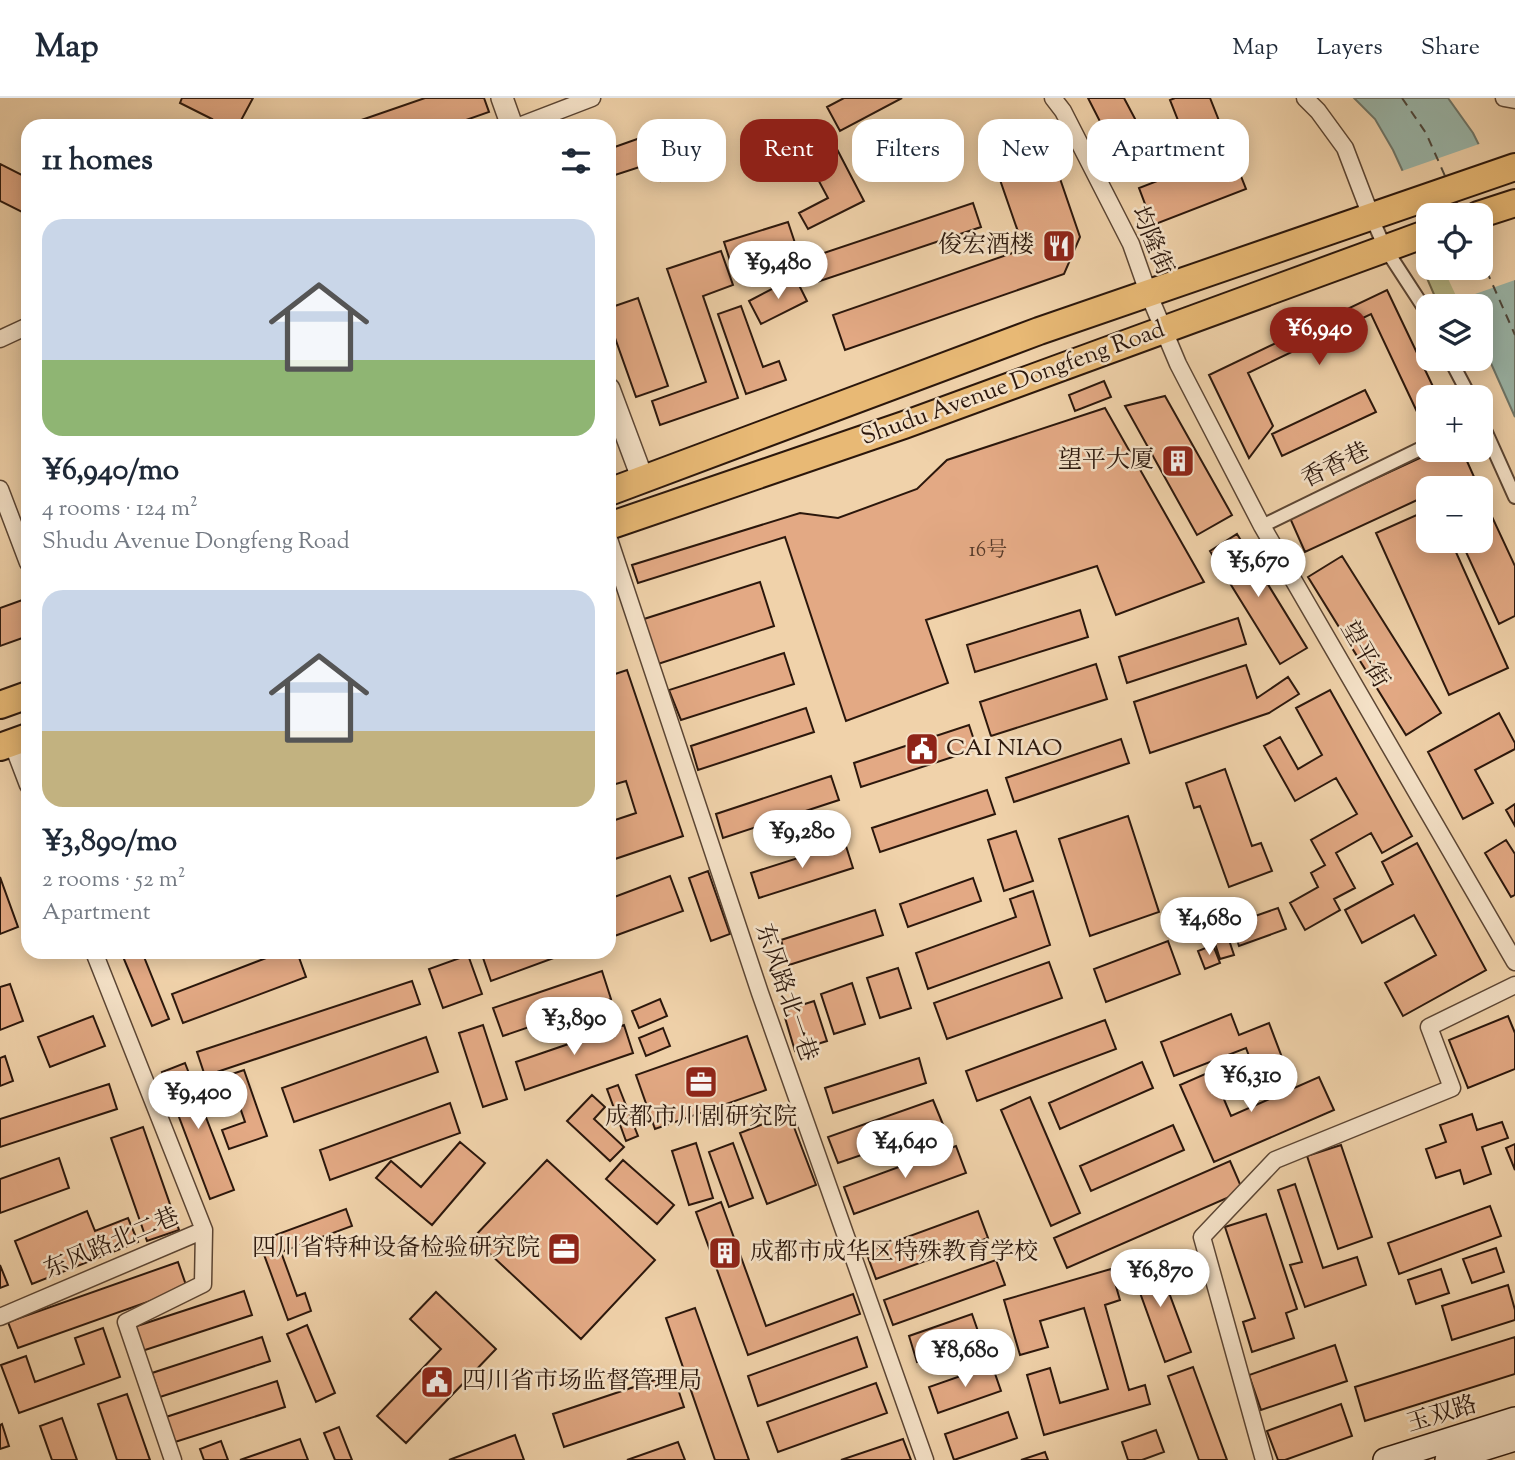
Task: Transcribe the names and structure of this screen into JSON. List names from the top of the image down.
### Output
{
  "streets": {
    "main road": ["Shudu Avenue Dongfeng Road", "玉双路"],
    "street": [
      "均隆街",
      "香香巷",
      "望平街",
      "东风路北一巷",
      "东风路北二巷"
    ]
  },
  "crossings": [
    ["均隆街", "Shudu Avenue Dongfeng Road"],
    ["均隆街", "望平街"],
    ["Shudu Avenue Dongfeng Road", "望平街"],
    ["香香巷", "望平街"]
  ],
  "places": {
    "restaurant": ["俊宏酒楼"],
    "building": ["望平大厦", "成都市成华区特殊教育学校"],
    "public building": ["CAI NIAO", "四川省市场监督管理局"],
    "office": ["成都市川剧研究院", "四川省特种设备检验研究院"]
  },
  "house_numbers": ["16号"],
  "page": {
    "header": "Map",
    "nav": ["Map", "Layers", "Share"],
    "chip": [
      "Buy",
      "Rent",
      "Filters",
      "New",
      "Apartment"
    ],
    "heading": "11 homes",
    "map_buttons": ["+", "−"],
    "list": [
      {
        "name": "¥6,940/mo",
        "note": "4 rooms · 124 m² · Shudu Avenue Dongfeng Road"
      },
      {
        "name": "¥3,890/mo",
        "note": "2 rooms · 52 m² · Apartment"
      }
    ],
    "price": [
      "¥9,480",
      "¥6,940",
      "¥5,670",
      "¥9,280",
      "¥4,680",
      "¥3,890",
      "¥6,310",
      "¥9,400",
      "¥4,640",
      "¥6,870",
      "¥8,680"
    ]
  }
}
